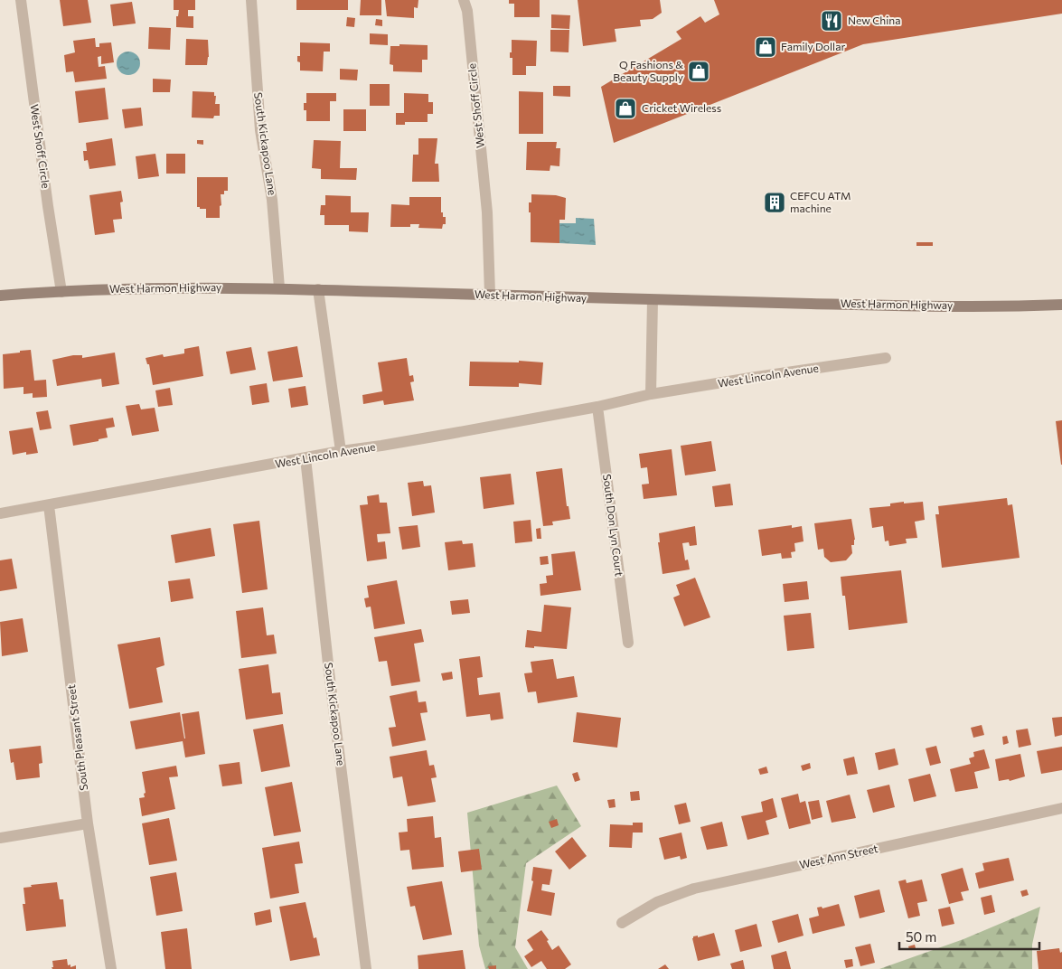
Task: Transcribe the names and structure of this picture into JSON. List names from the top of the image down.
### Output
{
  "streets": {
    "main road": ["West Harmon Highway"],
    "street": [
      "West Shoff Circle",
      "South Kickapoo Lane",
      "West Lincoln Avenue",
      "South Don Lyn Court",
      "South Pleasant Street",
      "West Ann Street"
    ]
  },
  "crossings": [
    ["West Shoff Circle", "West Harmon Highway"],
    ["South Kickapoo Lane", "West Harmon Highway"],
    ["South Kickapoo Lane", "West Lincoln Avenue"],
    ["West Lincoln Avenue", "South Don Lyn Court"],
    ["West Lincoln Avenue", "South Pleasant Street"]
  ],
  "places": {
    "restaurant": ["New China"],
    "shop": ["Family Dollar", "Q Fashions & Beauty Supply", "Cricket Wireless"],
    "building": ["CEFCU ATM machine"]
  },
  "scale_bar": "50 m"
}
